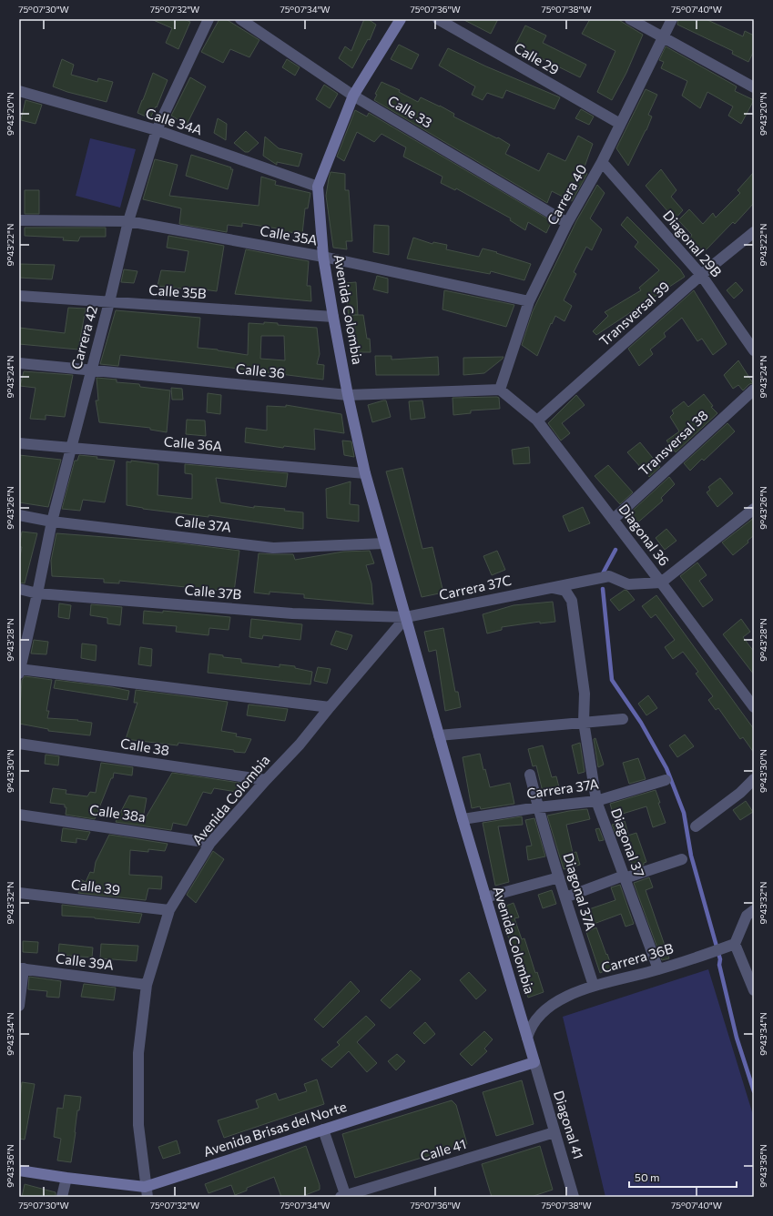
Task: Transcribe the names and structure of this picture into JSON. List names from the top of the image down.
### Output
{
  "streets": {
    "street": [
      "Calle 29",
      "Calle 33",
      "Calle 34A",
      "Carrera 40",
      "Calle 35A",
      "Diagonal 29B",
      "Calle 35B",
      "Avenida Colombia",
      "Transversal 39",
      "Carrera 42",
      "Calle 36",
      "Transversal 38",
      "Calle 36A",
      "Calle 37A",
      "Diagonal 36",
      "Carrera 37C",
      "Calle 37B",
      "Calle 38",
      "Carrera 37A",
      "Calle 38a",
      "Diagonal 37",
      "Calle 39",
      "Diagonal 37A",
      "Carrera 36B",
      "Calle 39A",
      "Diagonal 41",
      "Avenida Brisas del Norte",
      "Calle 41"
    ]
  },
  "crossings": [
    ["Calle 29", "Carrera 40"],
    ["Calle 33", "Carrera 40"],
    ["Calle 33", "Avenida Colombia"],
    ["Calle 34A", "Avenida Colombia"],
    ["Calle 34A", "Carrera 42"],
    ["Carrera 40", "Calle 35A"],
    ["Carrera 40", "Diagonal 29B"],
    ["Carrera 40", "Calle 36"],
    ["Carrera 40", "Diagonal 36"],
    ["Calle 35A", "Avenida Colombia"],
    ["Calle 35A", "Carrera 42"],
    ["Diagonal 29B", "Transversal 39"],
    ["Calle 35B", "Avenida Colombia"],
    ["Calle 35B", "Carrera 42"],
    ["Avenida Colombia", "Calle 36"],
    ["Avenida Colombia", "Calle 36A"],
    ["Avenida Colombia", "Calle 37A"],
    ["Avenida Colombia", "Carrera 37C"],
    ["Avenida Colombia", "Calle 37B"],
    ["Avenida Colombia", "Calle 38"],
    ["Avenida Colombia", "Carrera 37A"],
    ["Avenida Colombia", "Calle 38a"],
    ["Avenida Colombia", "Calle 39"],
    ["Avenida Colombia", "Carrera 36B"],
    ["Avenida Colombia", "Calle 39A"],
    ["Avenida Colombia", "Diagonal 41"],
    ["Avenida Colombia", "Avenida Brisas del Norte"],
    ["Transversal 39", "Diagonal 36"],
    ["Carrera 42", "Calle 36"],
    ["Carrera 42", "Calle 36A"],
    ["Carrera 42", "Calle 37A"],
    ["Carrera 42", "Calle 37B"],
    ["Calle 36", "Diagonal 36"],
    ["Transversal 38", "Diagonal 36"],
    ["Diagonal 36", "Carrera 37C"],
    ["Carrera 37C", "Calle 37B"],
    ["Carrera 37A", "Diagonal 37"],
    ["Carrera 37A", "Diagonal 37A"],
    ["Diagonal 37", "Carrera 36B"],
    ["Diagonal 37A", "Carrera 36B"],
    ["Diagonal 41", "Avenida Brisas del Norte"],
    ["Diagonal 41", "Calle 41"]
  ],
  "scale_bar": "50 m",
  "coordinates": [
    "75°07'30\"W",
    "75°07'32\"W",
    "75°07'34\"W",
    "75°07'36\"W",
    "75°07'38\"W",
    "75°07'40\"W",
    "9°43'20\"N",
    "9°43'22\"N",
    "9°43'24\"N",
    "9°43'26\"N",
    "9°43'28\"N",
    "9°43'30\"N",
    "9°43'32\"N",
    "9°43'34\"N",
    "9°43'36\"N"
  ]
}
